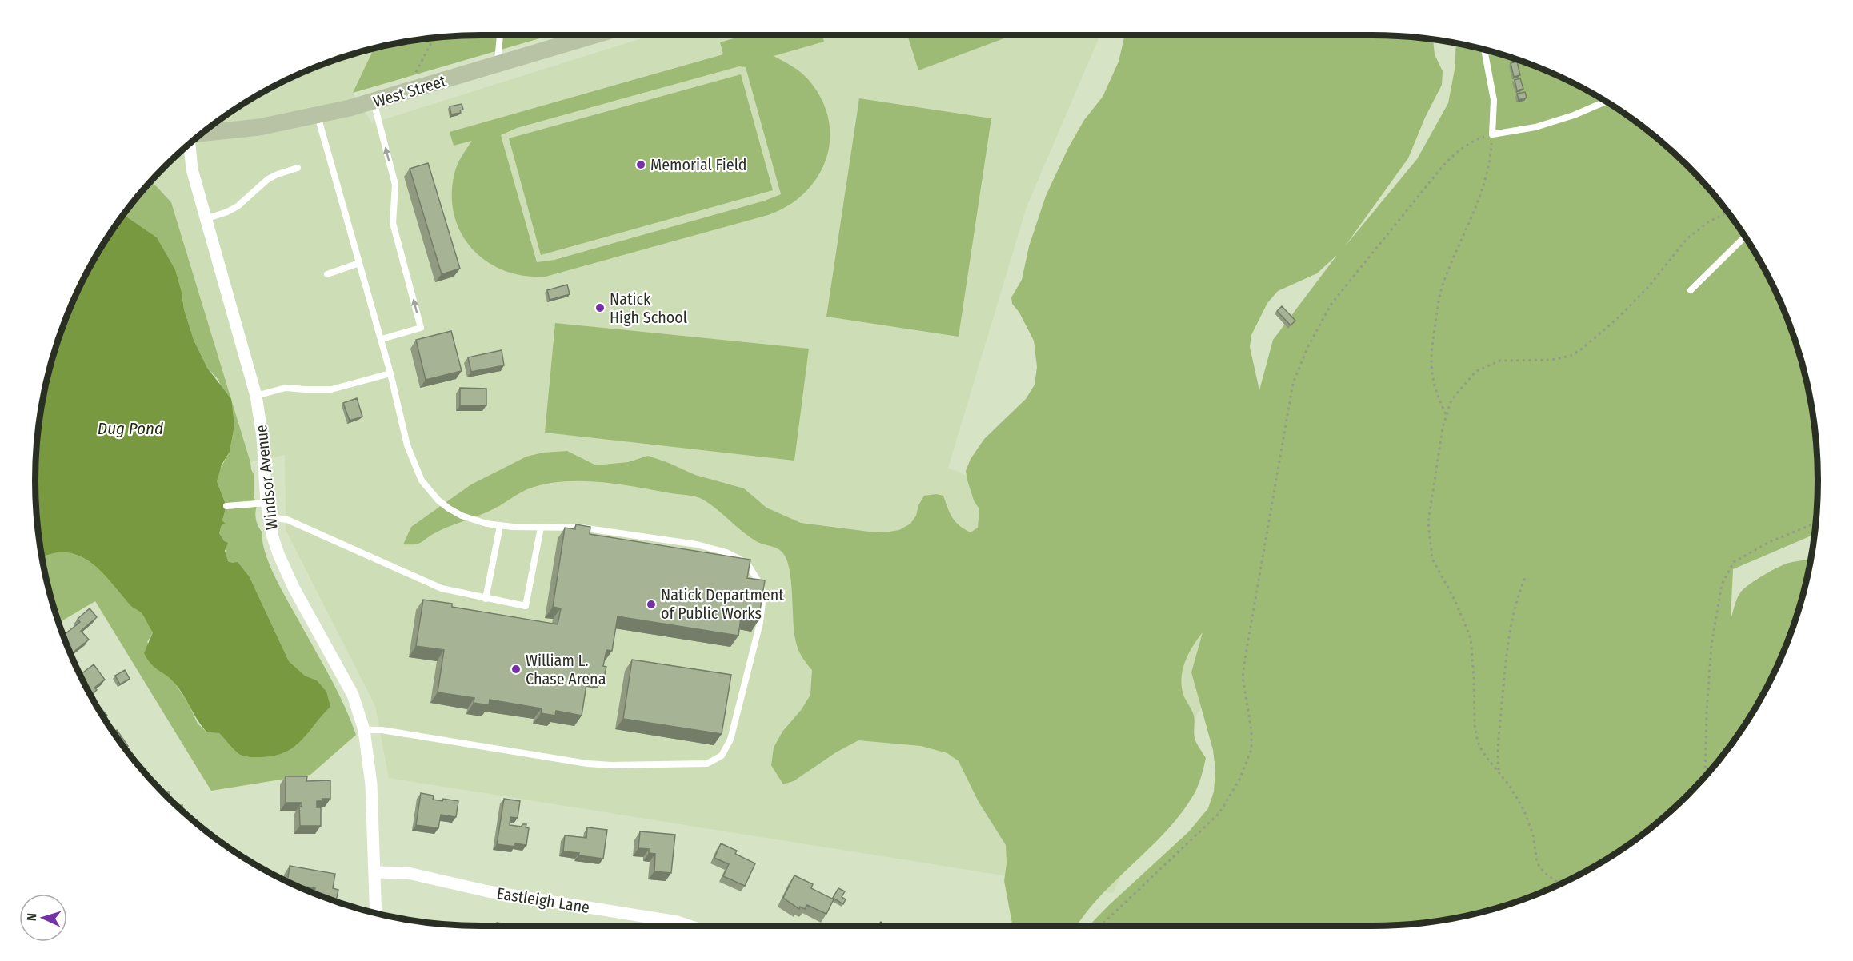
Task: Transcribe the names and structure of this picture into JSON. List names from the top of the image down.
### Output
{
  "streets": {
    "street": ["West Street", "Windsor Avenue", "Eastleigh Lane"]
  },
  "crossings": [
    ["Windsor Avenue", "Eastleigh Lane"]
  ],
  "water": ["Dug Pond"],
  "places": [
    "Memorial Field",
    "Natick High School",
    "Natick Department of Public Works",
    "William L. Chase Arena"
  ],
  "north": "left"
}
